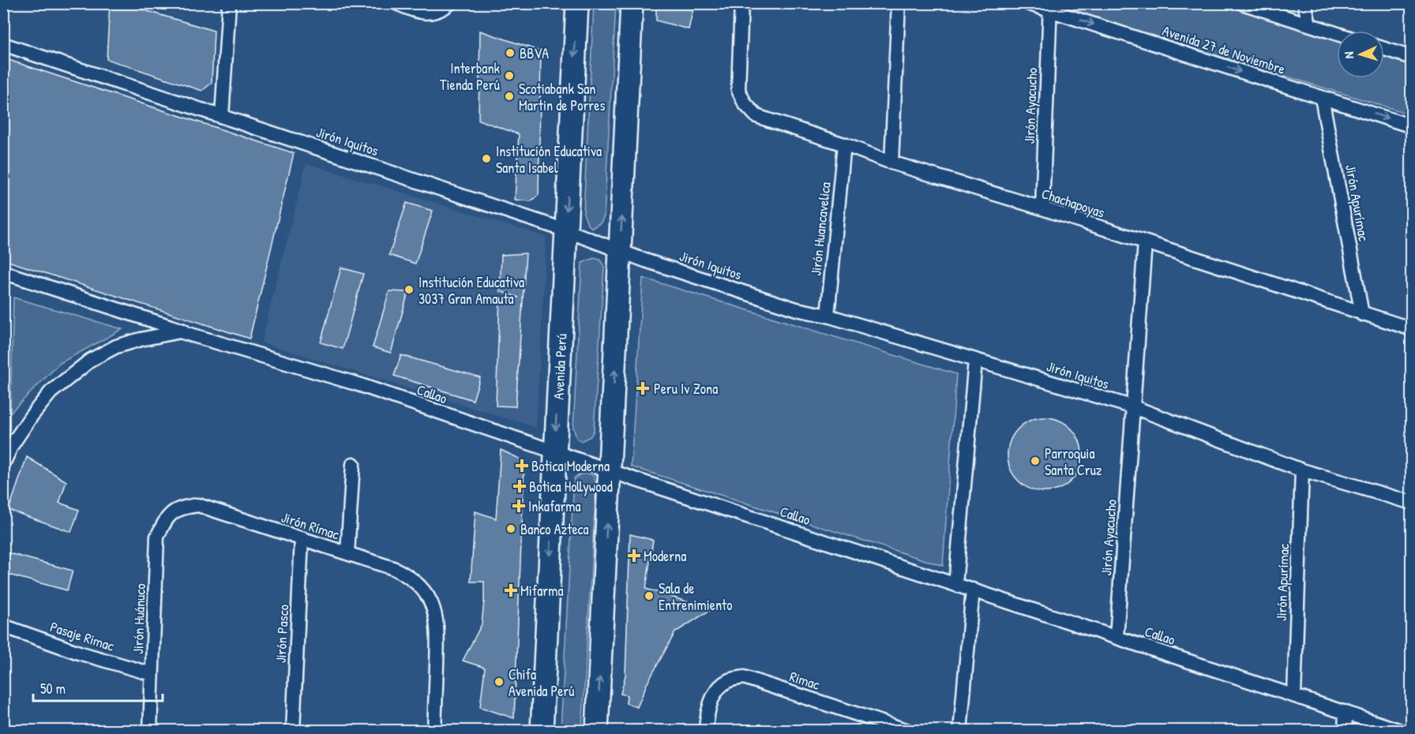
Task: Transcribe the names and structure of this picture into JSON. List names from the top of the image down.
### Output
{
  "streets": {
    "main road": ["Avenida Perú"],
    "street": [
      "Avenida 27 de Noviembre",
      "Jirón Ayacucho",
      "Jirón Iquitos",
      "Chachapoyas",
      "Jirón Apurímac",
      "Jirón Huancavelica",
      "Callao",
      "Jirón Rímac",
      "Jirón Huánuco",
      "Jirón Pasco",
      "Pasaje Rimac",
      "Rimac"
    ]
  },
  "crossings": [
    ["Avenida 27 de Noviembre", "Jirón Ayacucho"],
    ["Avenida 27 de Noviembre", "Jirón Apurímac"],
    ["Jirón Ayacucho", "Jirón Iquitos"],
    ["Jirón Ayacucho", "Chachapoyas"],
    ["Jirón Ayacucho", "Callao"],
    ["Jirón Iquitos", "Jirón Apurímac"],
    ["Jirón Iquitos", "Jirón Huancavelica"],
    ["Jirón Iquitos", "Avenida Perú"],
    ["Chachapoyas", "Jirón Apurímac"],
    ["Chachapoyas", "Jirón Huancavelica"],
    ["Jirón Apurímac", "Callao"],
    ["Avenida Perú", "Callao"],
    ["Jirón Rímac", "Jirón Huánuco"],
    ["Jirón Rímac", "Jirón Pasco"],
    ["Jirón Huánuco", "Pasaje Rimac"]
  ],
  "places": {
    "other": [
      "BBVA",
      "Interbank Tienda Perú",
      "Scotiabank San Martin de Porres",
      "Institución Educativa Santa Isabel",
      "Institución Educativa 3037 Gran Amauta",
      "Parroquia Santa Cruz",
      "Banco Azteca",
      "Sala de Entrenimiento",
      "Chifa Avenida Perú"
    ],
    "health": [
      "Peru Iv Zona",
      "Botica Moderna",
      "Botica Hollywood",
      "Inkafarma",
      "Moderna",
      "Mifarma"
    ]
  },
  "scale_bar": "50 m",
  "north": "left"
}
